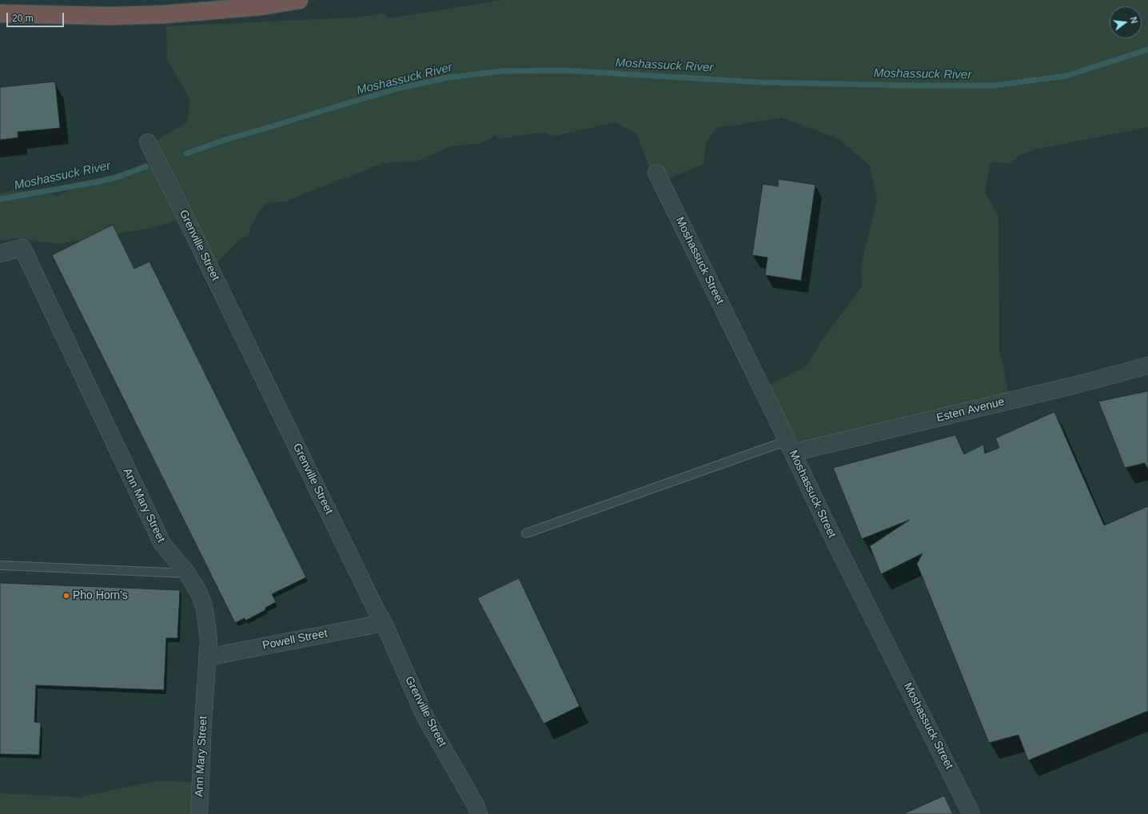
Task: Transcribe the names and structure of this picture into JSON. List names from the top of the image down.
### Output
{
  "streets": {
    "street": [
      "Grenville Street",
      "Moshassuck Street",
      "Esten Avenue",
      "Ann Mary Street",
      "Powell Street"
    ]
  },
  "crossings": [
    ["Grenville Street", "Powell Street"],
    ["Moshassuck Street", "Esten Avenue"],
    ["Ann Mary Street", "Powell Street"]
  ],
  "water": ["Moshassuck River"],
  "places": ["Pho Horn's"],
  "scale_bar": "20 m",
  "north": "right"
}
